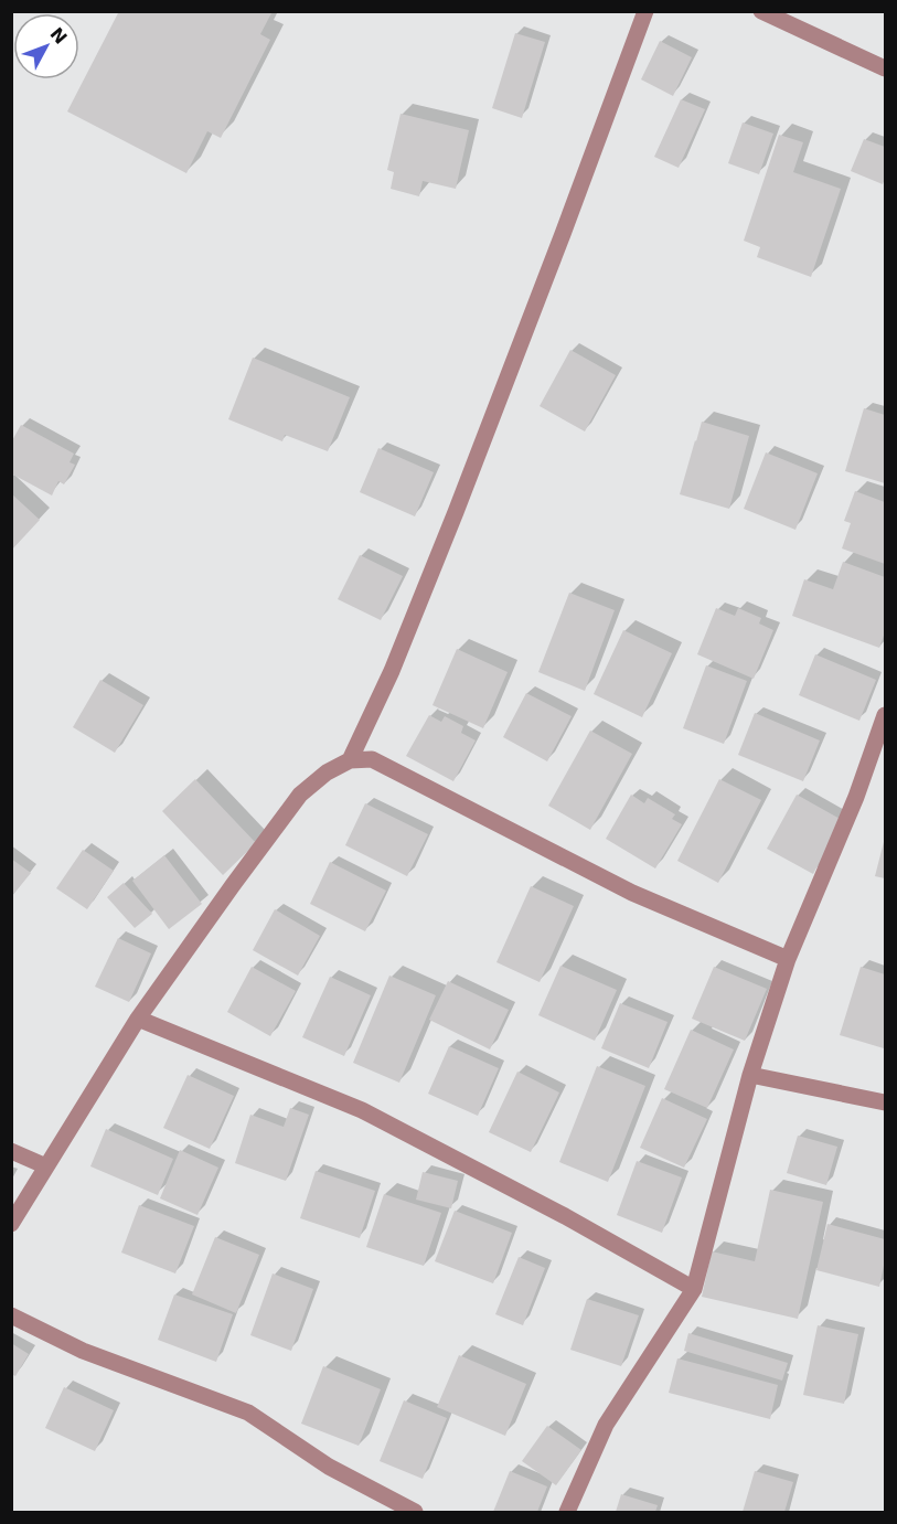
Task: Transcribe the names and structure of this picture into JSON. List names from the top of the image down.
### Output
{
  "north": "top right"
}
